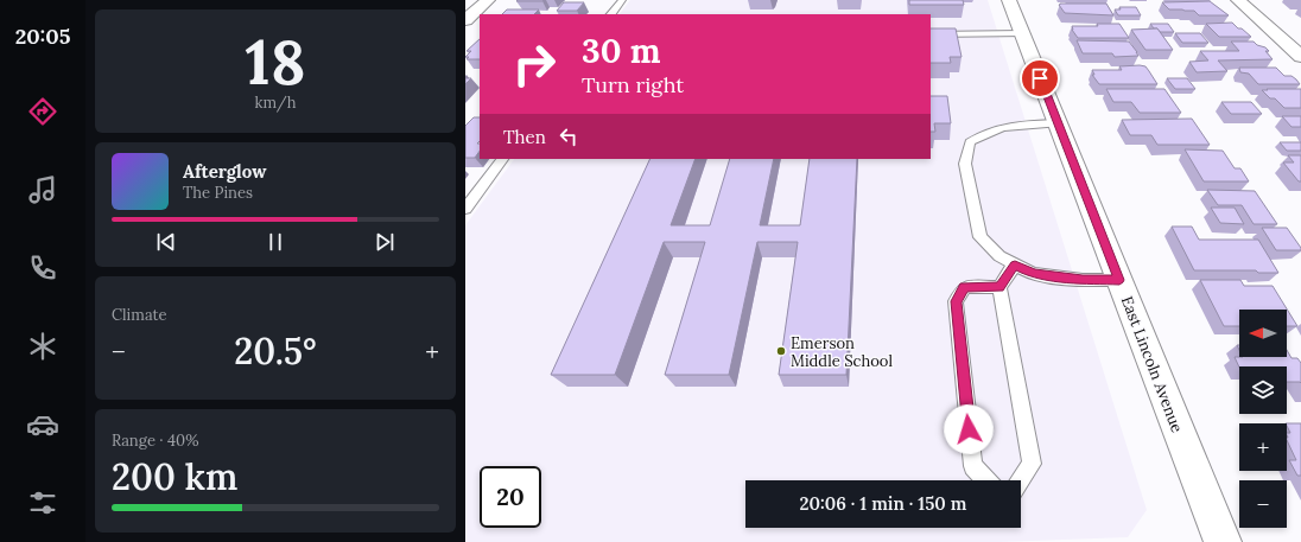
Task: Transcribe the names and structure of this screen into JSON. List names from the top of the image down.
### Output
{
  "streets": {
    "street": ["East Lincoln Avenue"]
  },
  "places": ["Emerson Middle School"],
  "north": "left",
  "page": {
    "tabs": "20:05",
    "tile": [
      ["18", "km/h"],
      "Climate",
      ["Range · 40%", "200 km"]
    ],
    "turn": ["30 m", "Turn right"],
    "then": "Then",
    "song": ["Afterglow", "The Pines"],
    "map_buttons": ["+", "−"],
    "heat": ["−", "20.5°", "+"],
    "limit": "20",
    "trip": "20:06 · 1 min · 150 m"
  }
}
